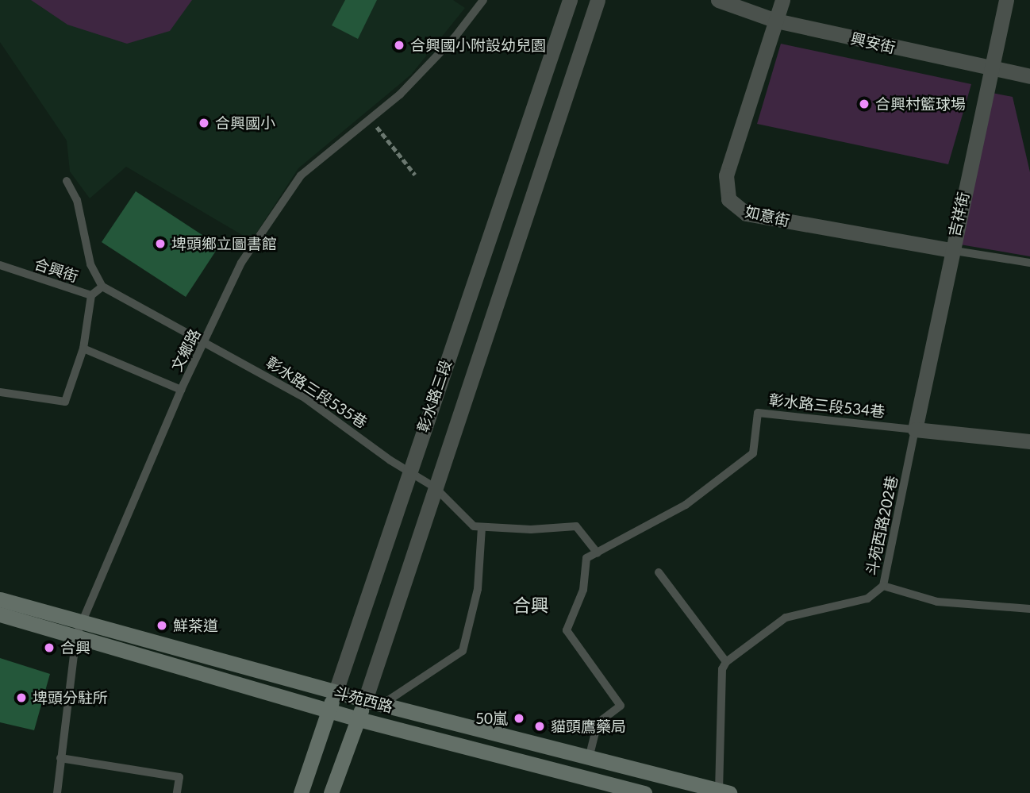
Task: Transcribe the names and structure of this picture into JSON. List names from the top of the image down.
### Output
{
  "streets": {
    "main road": ["彰水路三段", "斗苑西路"],
    "street": ["興安街", "吉祥街", "如意街"],
    "lane": [
      "合興街",
      "文鄉路",
      "彰水路三段535巷",
      "彰水路三段534巷",
      "斗苑西路202巷"
    ]
  },
  "crossings": [
    ["興安街", "吉祥街"],
    ["興安街", "如意街"],
    ["吉祥街", "如意街"],
    ["吉祥街", "彰水路三段534巷"],
    ["吉祥街", "斗苑西路202巷"],
    ["合興街", "彰水路三段535巷"],
    ["文鄉路", "彰水路三段535巷"],
    ["文鄉路", "斗苑西路"],
    ["彰水路三段535巷", "彰水路三段"],
    ["彰水路三段", "斗苑西路"],
    ["彰水路三段534巷", "斗苑西路202巷"]
  ],
  "districts": ["合興"],
  "places": [
    "合興國小附設幼兒園",
    "合興村籃球場",
    "合興國小",
    "埤頭鄉立圖書館",
    "鮮茶道",
    "合興",
    "埤頭分駐所",
    "50嵐",
    "貓頭鷹藥局"
  ]
}
